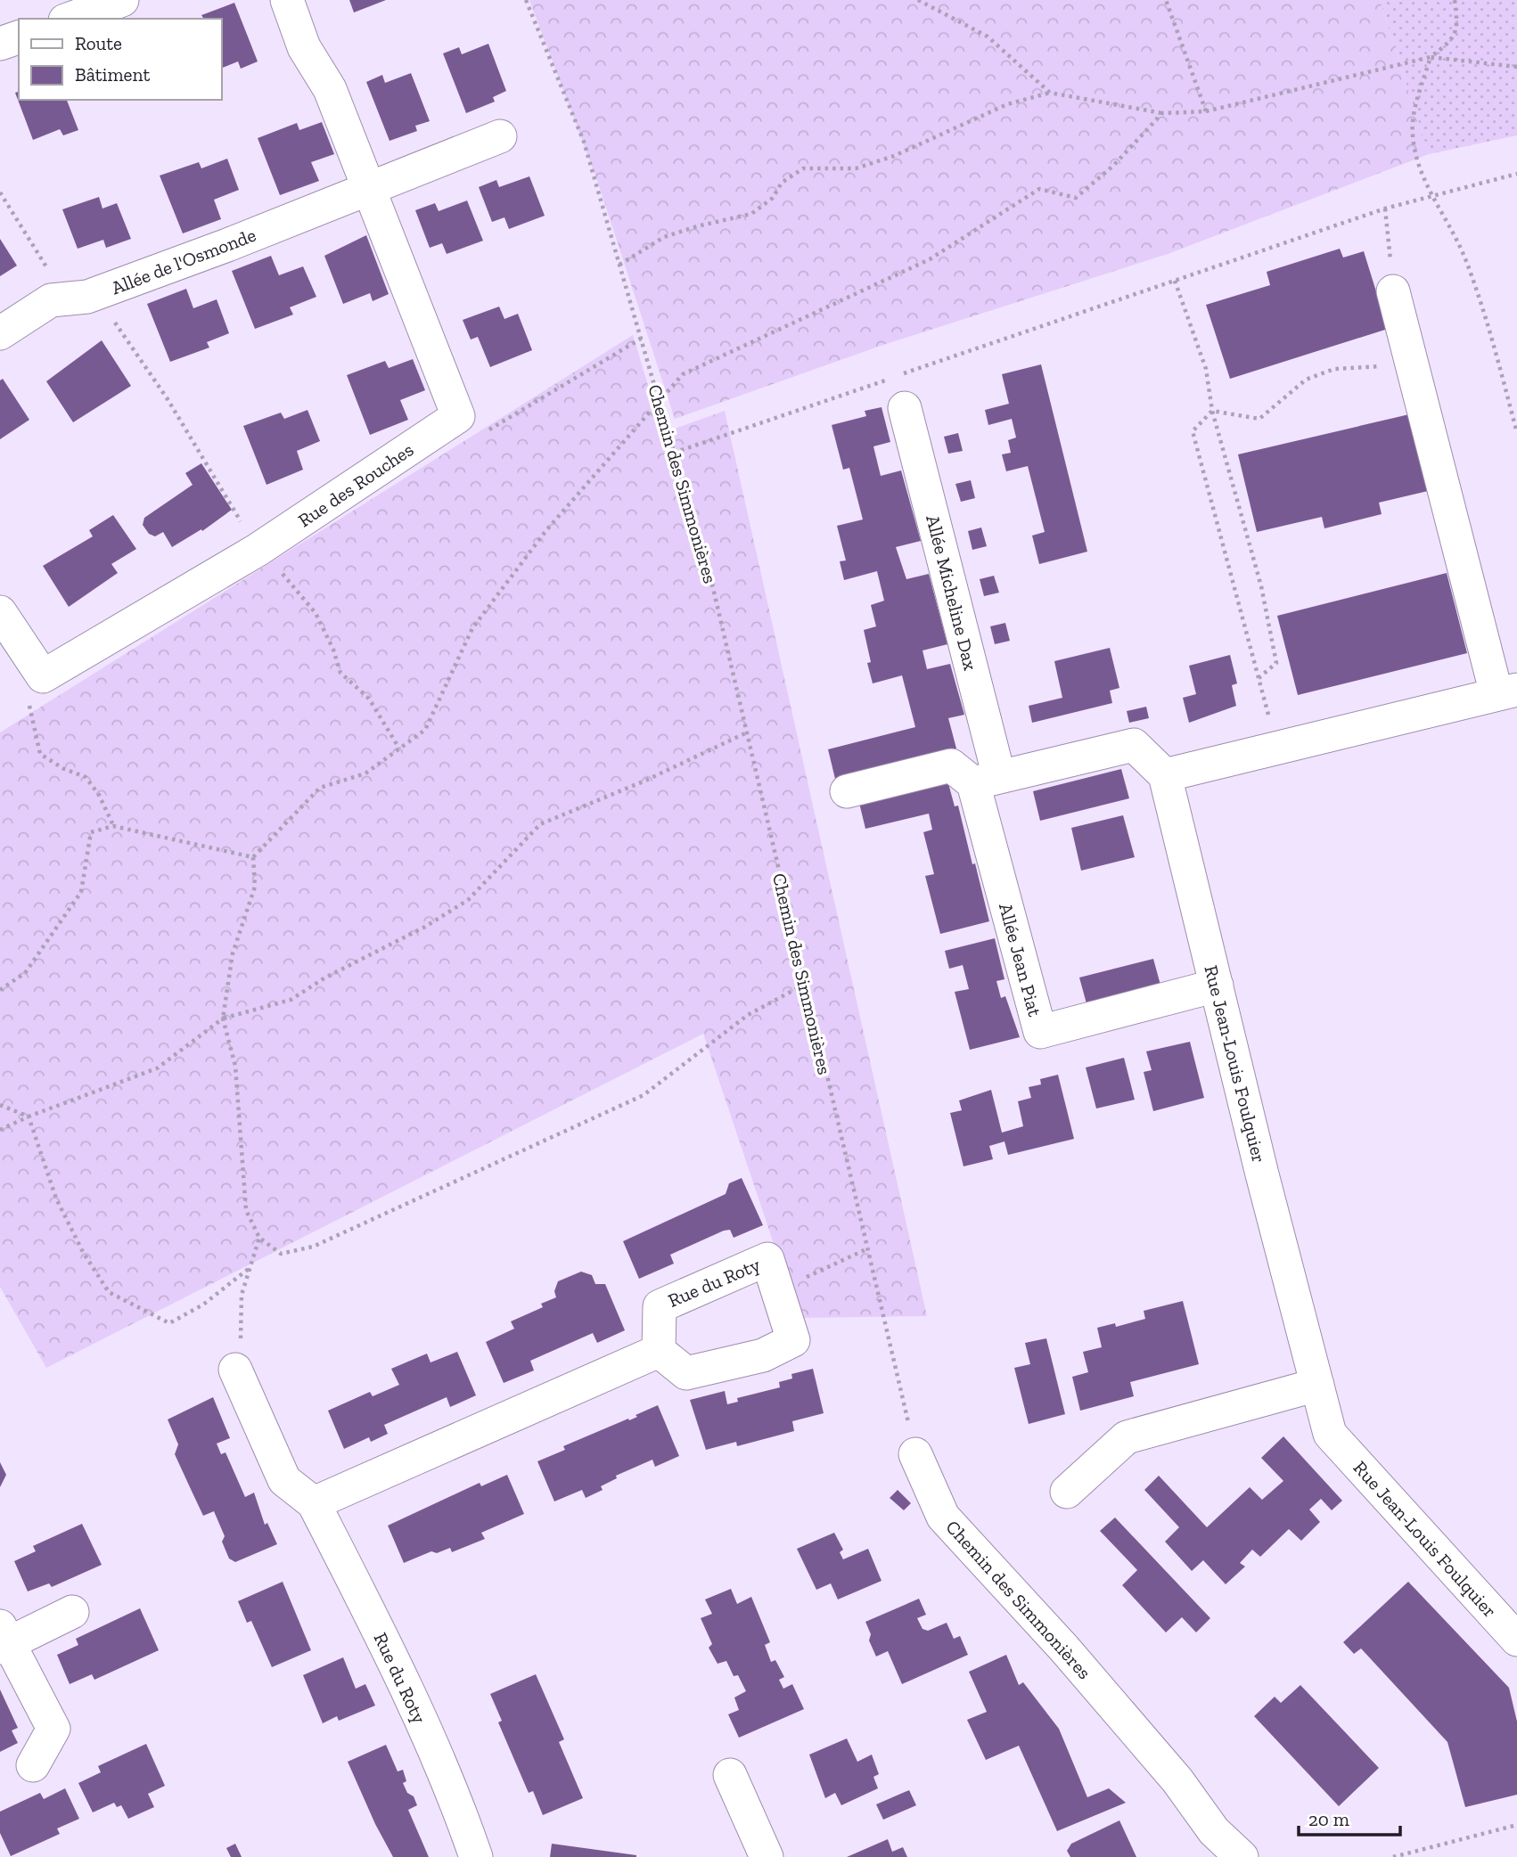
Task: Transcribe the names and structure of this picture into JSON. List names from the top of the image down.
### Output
{
  "streets": {
    "street": [
      "Allée de l'Osmonde",
      "Chemin des Simmonières",
      "Rue des Rouches",
      "Allée Micheline Dax",
      "Allée Jean Piat",
      "Rue Jean-Louis Foulquier",
      "Rue du Roty"
    ]
  },
  "crossings": [
    ["Allée Micheline Dax", "Allée Jean Piat"],
    ["Allée Jean Piat", "Rue Jean-Louis Foulquier"]
  ],
  "legend": ["Route", "Bâtiment"],
  "scale_bar": "20 m"
}
